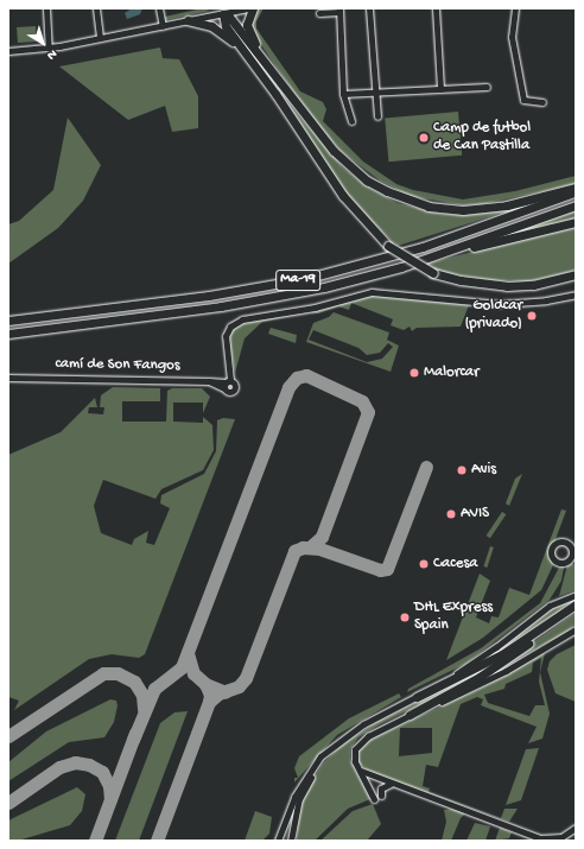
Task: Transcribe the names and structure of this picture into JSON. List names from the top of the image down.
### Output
{
  "streets": {
    "highway": ["Ma-19"],
    "street": ["camí de Son Fangos"]
  },
  "places": [
    "Camp de futbol de Can Pastilla",
    "Goldcar (privado)",
    "Malorcar",
    "Avis",
    "AVIS",
    "Cacesa",
    "DHL Express Spain"
  ],
  "north": "bottom right"
}
